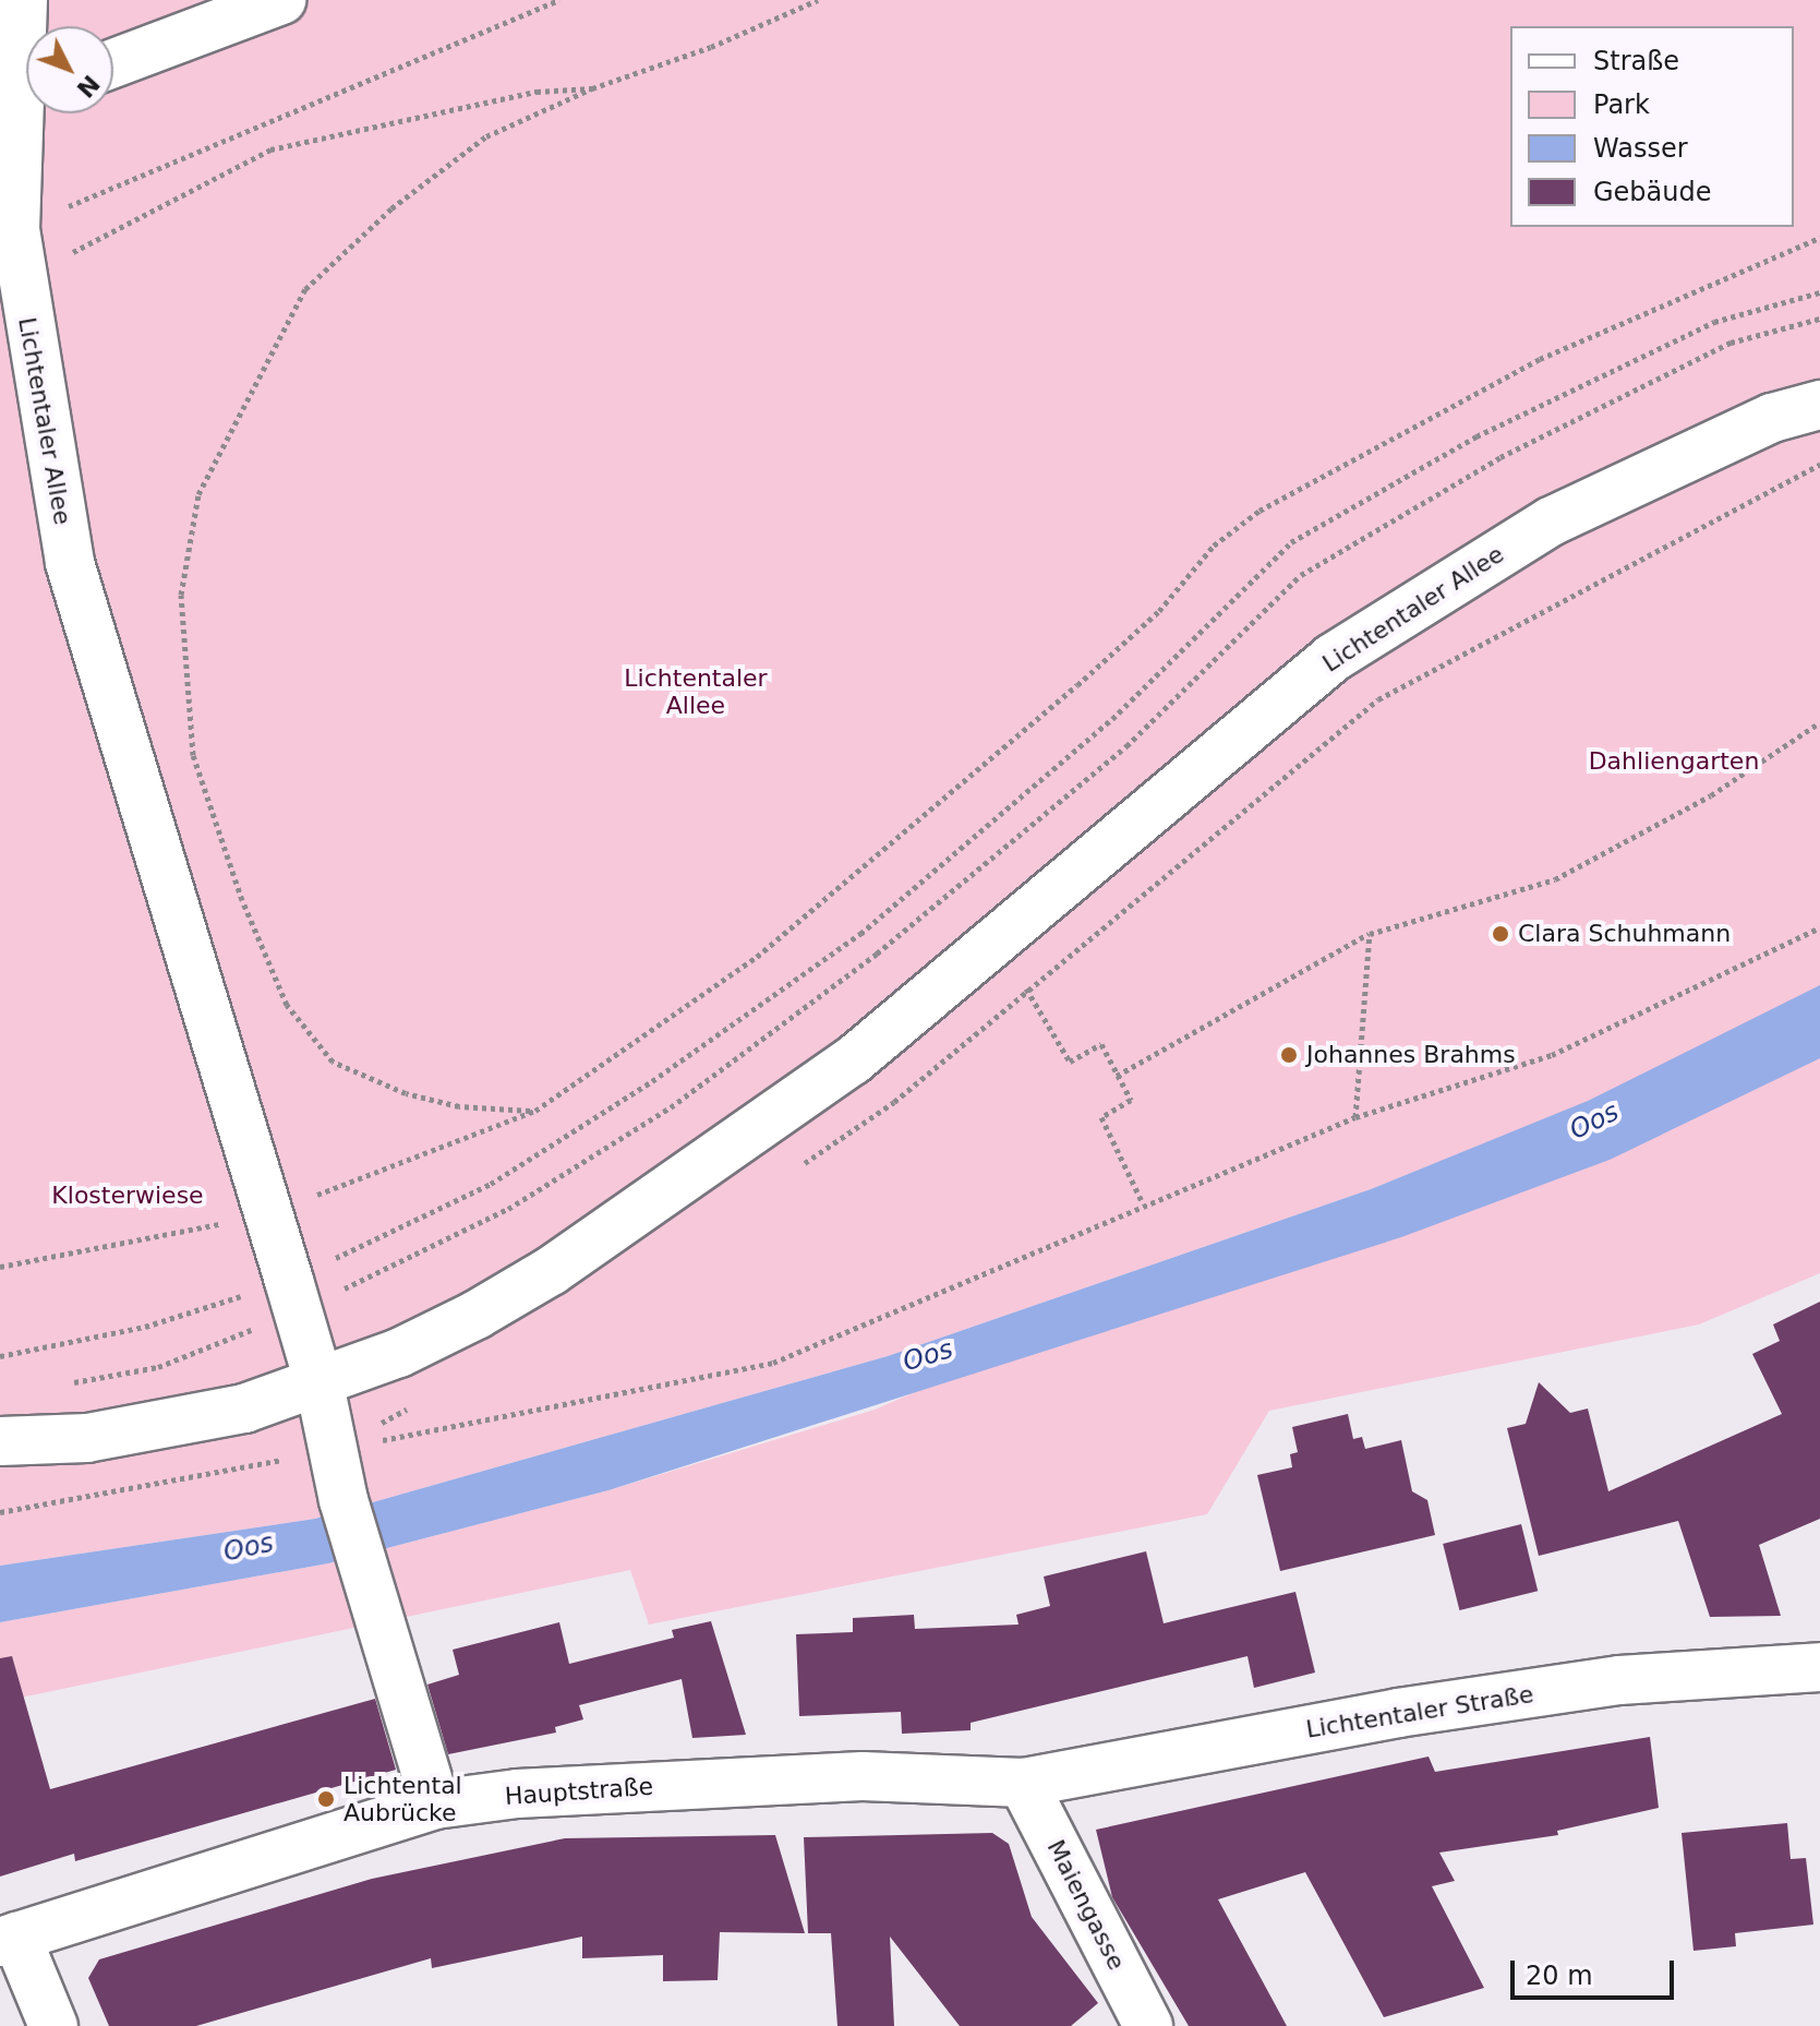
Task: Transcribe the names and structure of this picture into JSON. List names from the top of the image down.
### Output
{
  "streets": {
    "street": [
      "Lichtentaler Allee",
      "Lichtentaler Straße",
      "Hauptstraße",
      "Maiengasse"
    ]
  },
  "crossings": [
    ["Lichtentaler Straße", "Hauptstraße"],
    ["Lichtentaler Straße", "Maiengasse"],
    ["Hauptstraße", "Maiengasse"]
  ],
  "water": ["Oos"],
  "parks": ["Lichtentaler Allee", "Dahliengarten", "Klosterwiese"],
  "places": ["Clara Schuhmann", "Johannes Brahms", "Lichtental Aubrücke"],
  "legend": [
    "Straße",
    "Park",
    "Wasser",
    "Gebäude"
  ],
  "scale_bar": "20 m",
  "north": "bottom right"
}
